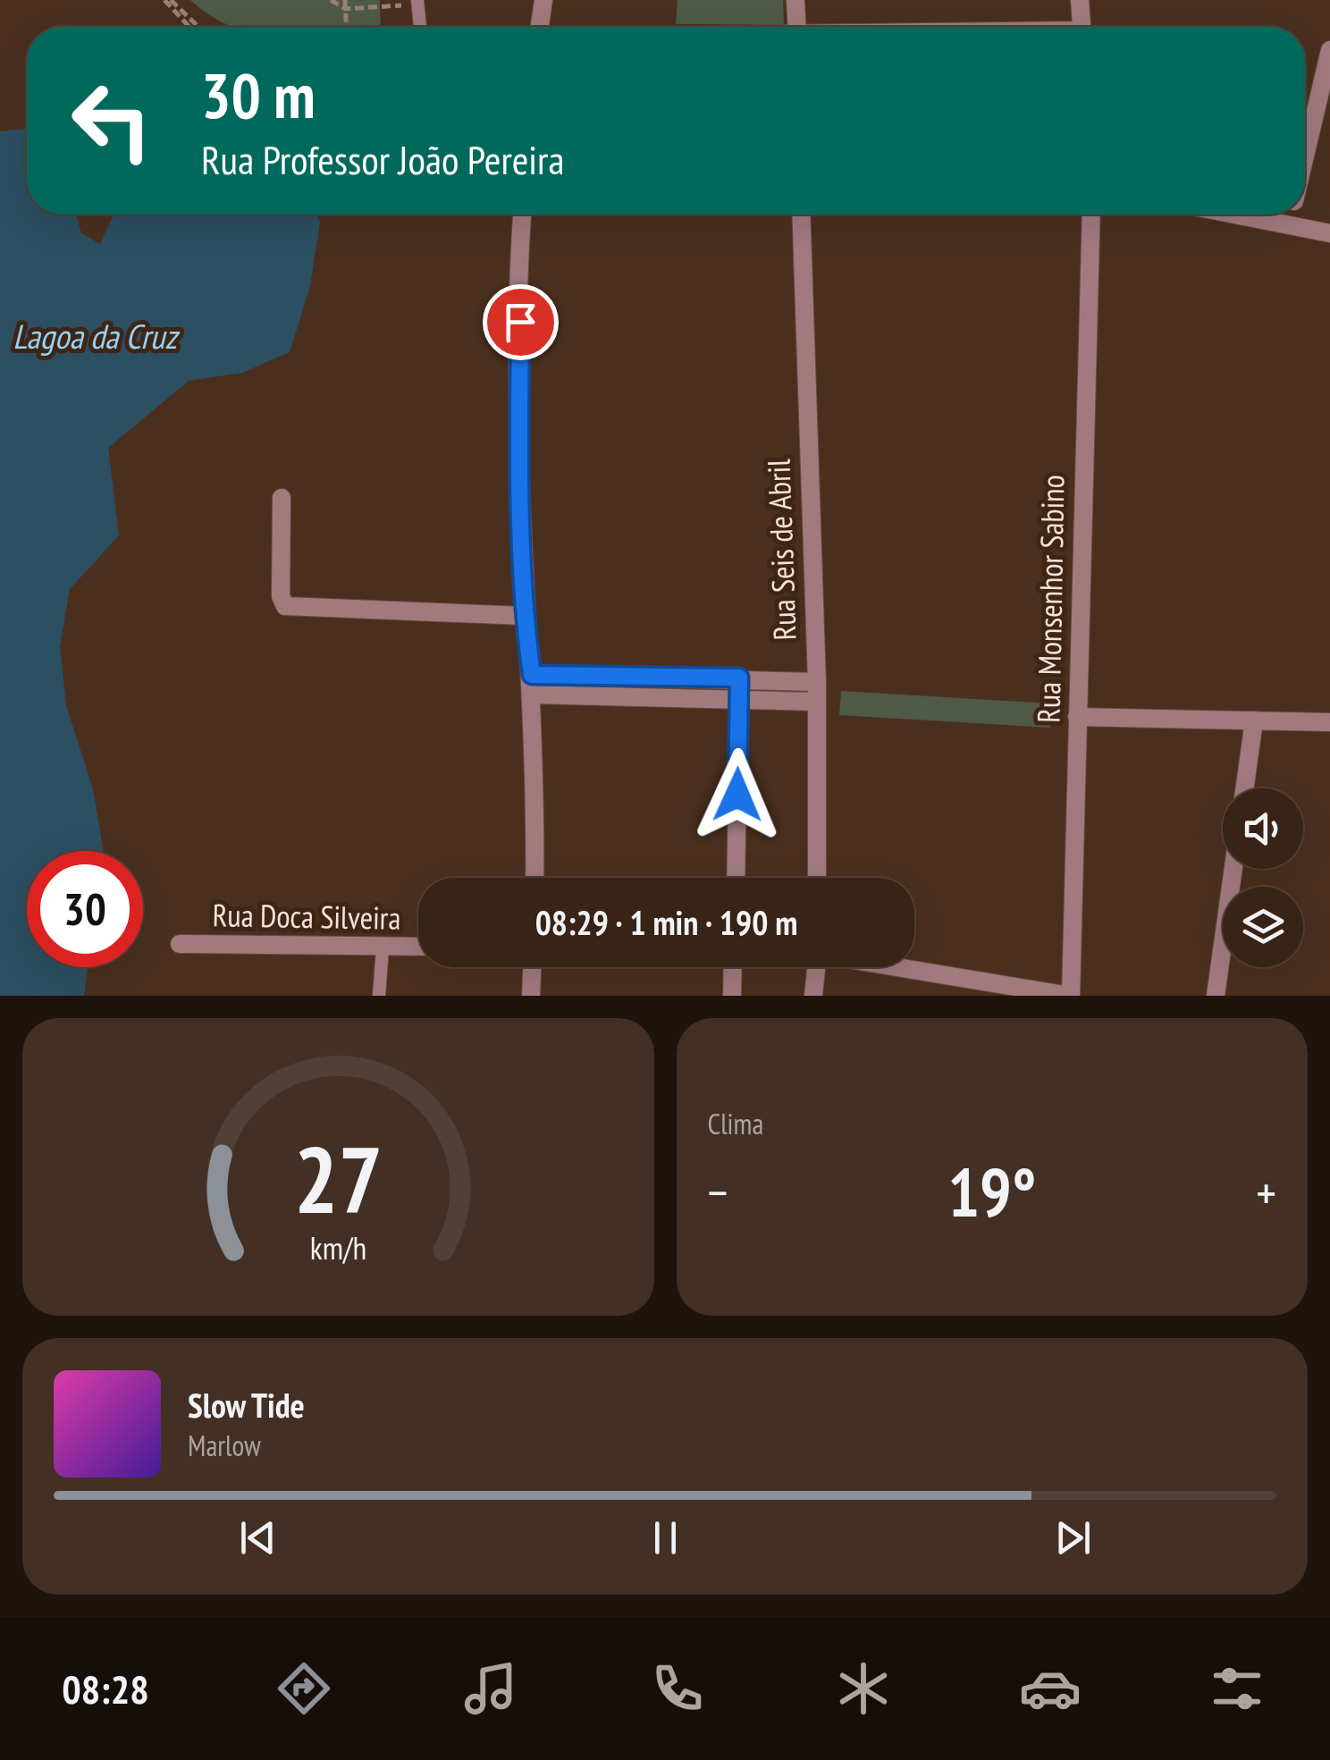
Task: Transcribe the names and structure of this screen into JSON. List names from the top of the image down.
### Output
{
  "streets": {
    "street": ["Rua Seis de Abril", "Rua Monsenhor Sabino", "Rua Doca Silveira"]
  },
  "water": ["Lagoa da Cruz"],
  "page": {
    "turn": ["30 m", "Rua Professor João Pereira"],
    "limit": "30",
    "trip": "08:29 · 1 min · 190 m",
    "tile": "Clima",
    "heat": ["−", "19°", "+"],
    "song": ["Slow Tide", "Marlow"],
    "tabs": "08:28",
    "gauge": ["27", "km/h"]
  }
}
